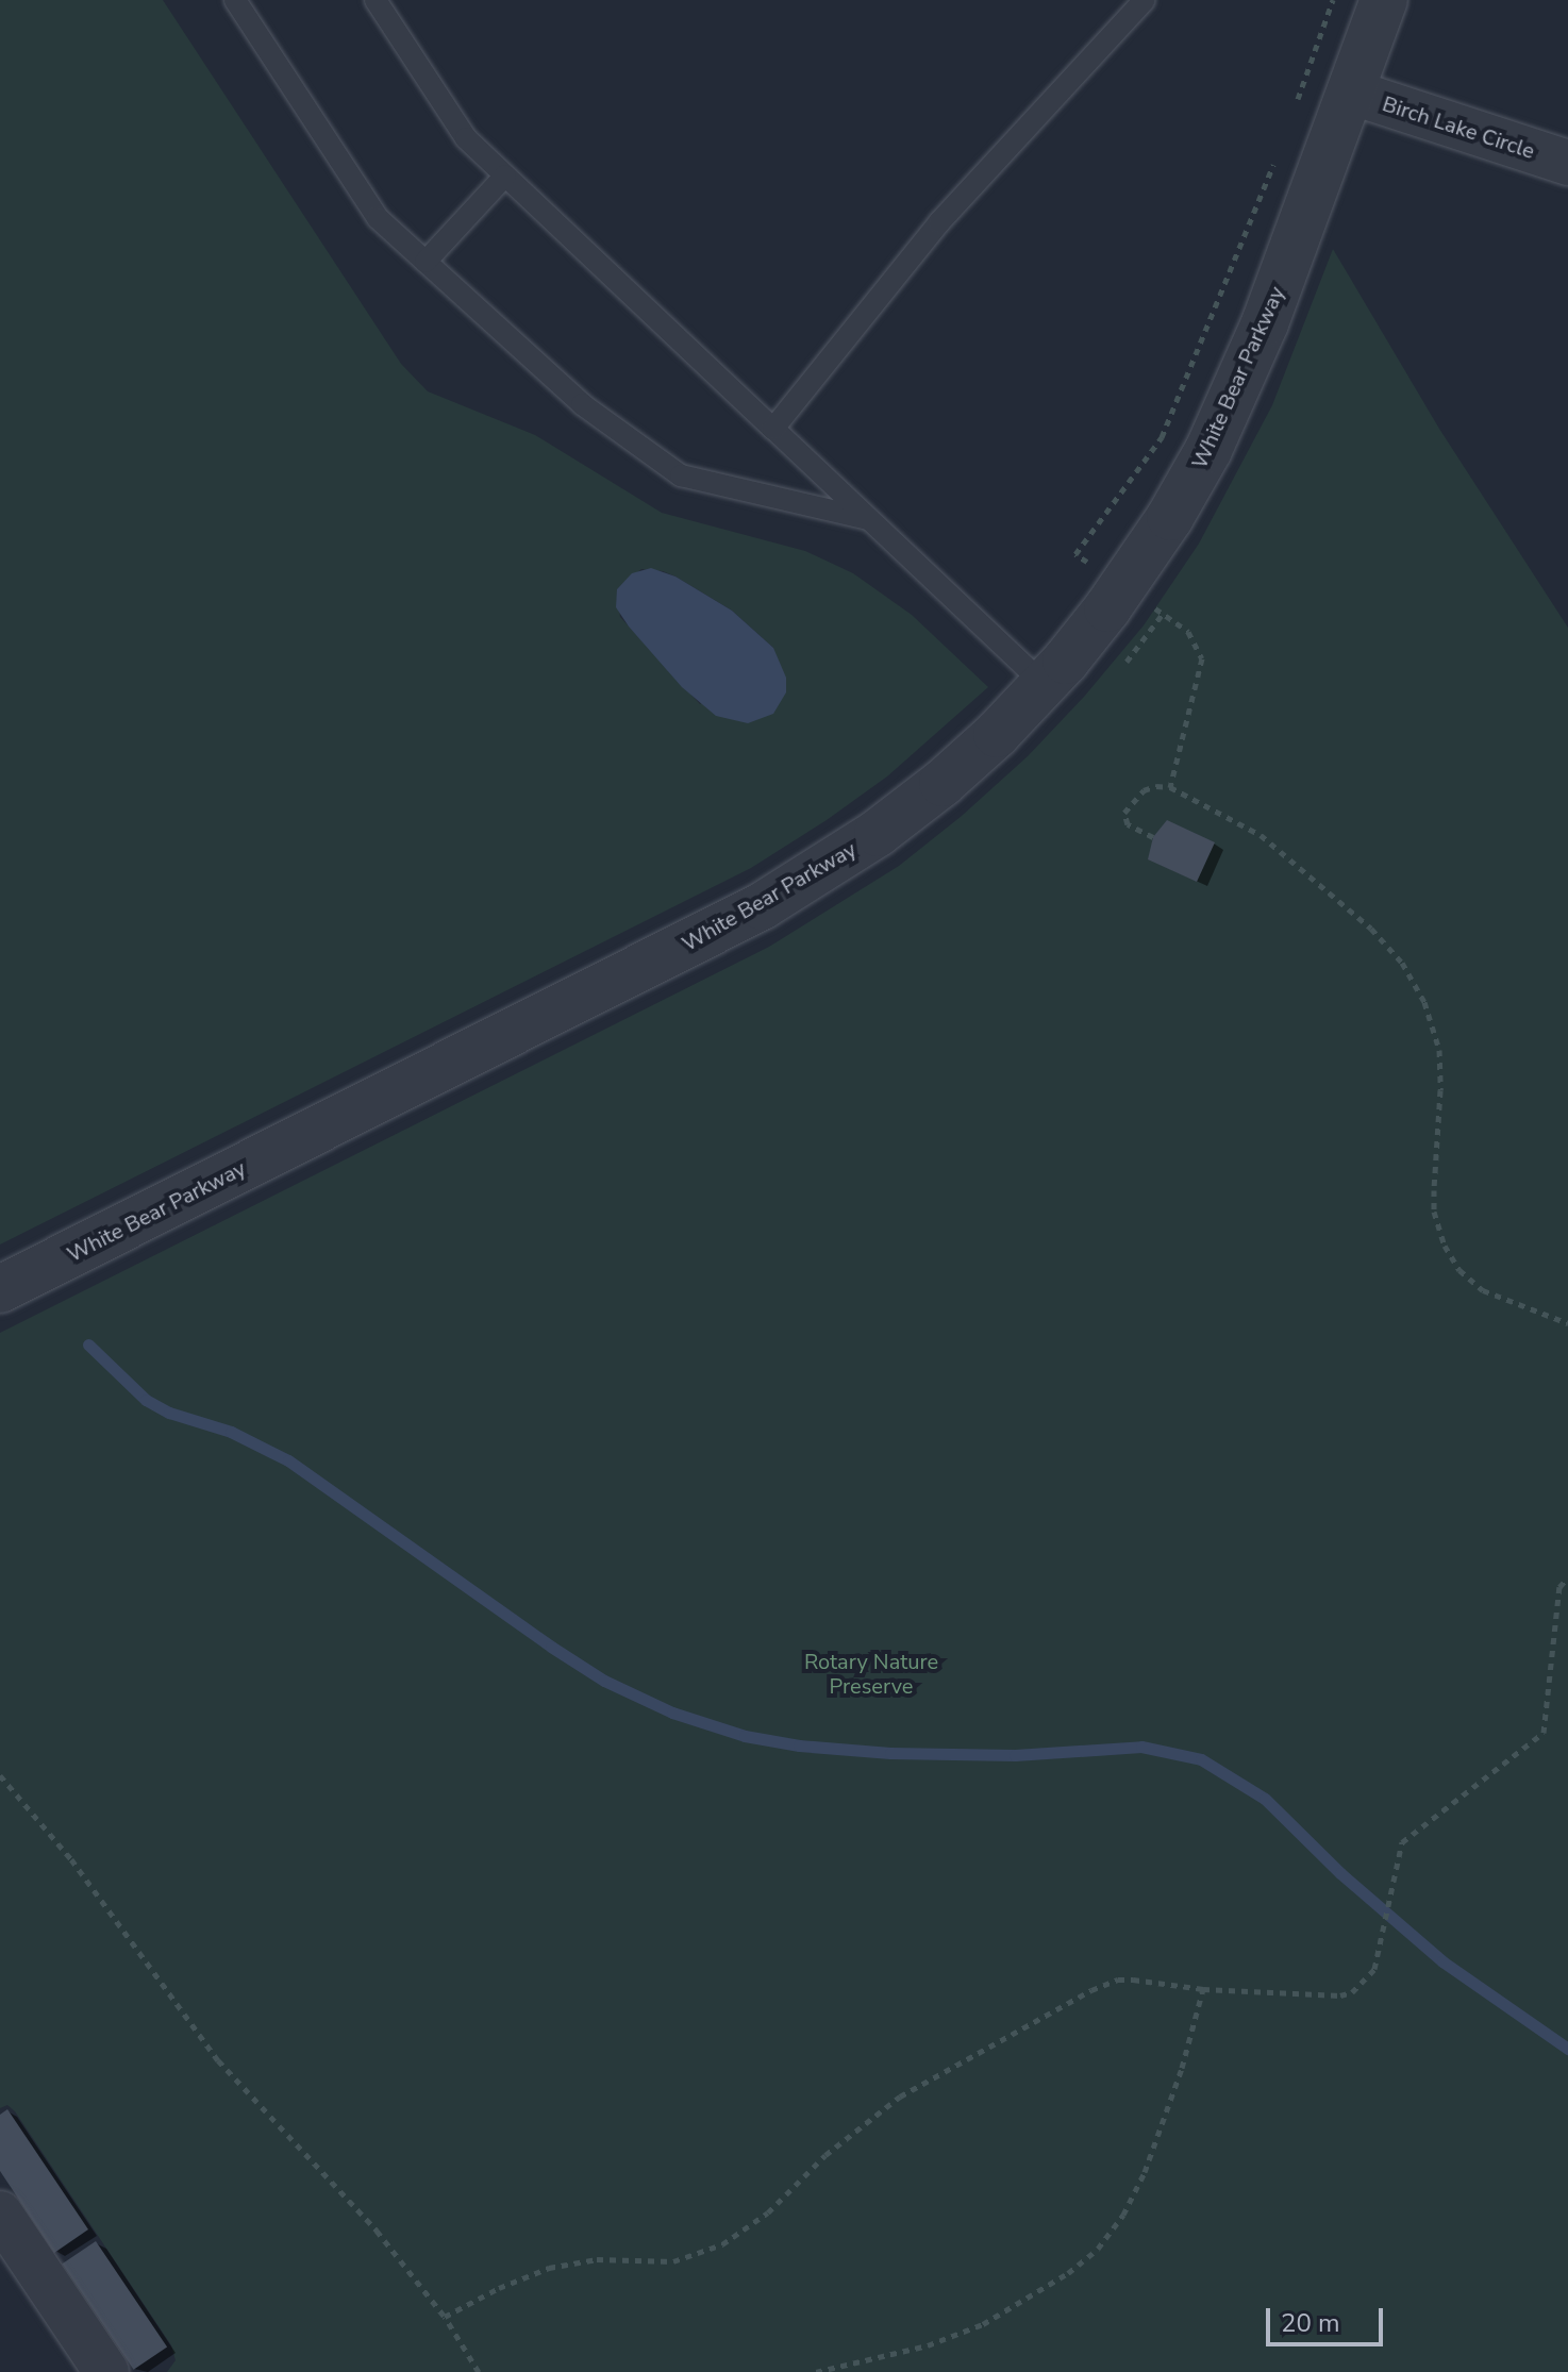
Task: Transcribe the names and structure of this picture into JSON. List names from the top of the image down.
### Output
{
  "streets": {
    "street": ["Birch Lake Circle", "White Bear Parkway"]
  },
  "crossings": [
    ["Birch Lake Circle", "White Bear Parkway"]
  ],
  "parks": ["Rotary Nature Preserve"],
  "scale_bar": "20 m"
}
